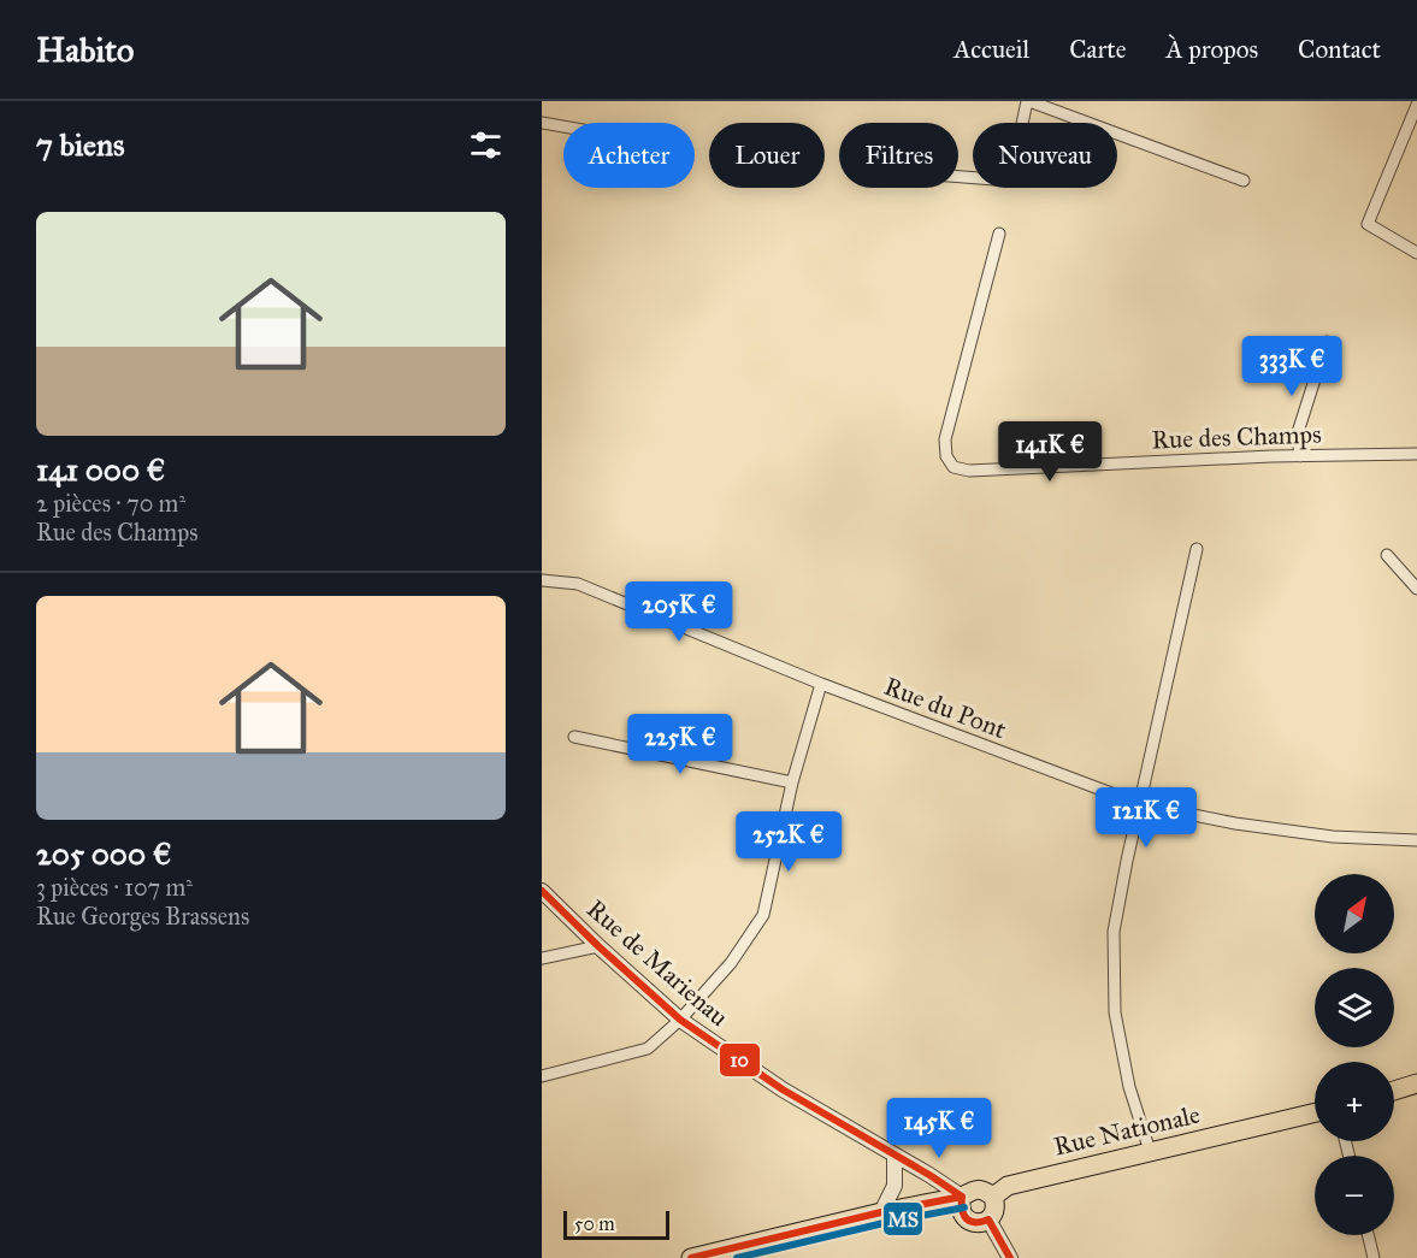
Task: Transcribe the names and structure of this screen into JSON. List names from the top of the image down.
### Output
{
  "streets": {
    "main road": ["Rue Nationale"],
    "street": ["Rue des Champs", "Rue du Pont", "Rue de Marienau"]
  },
  "crossings": [
    ["Rue de Marienau", "Rue Nationale"]
  ],
  "lines": ["transit line 10", "transit line MS"],
  "scale_bar": "50 m",
  "north": "top right",
  "page": {
    "header": "Habito",
    "nav": [
      "Accueil",
      "Carte",
      "À propos",
      "Contact"
    ],
    "heading": "7 biens",
    "chip": [
      "Acheter",
      "Louer",
      "Filtres",
      "Nouveau"
    ],
    "list": [
      {
        "name": "141 000 €",
        "note": "2 pièces · 70 m² · Rue des Champs"
      },
      {
        "name": "205 000 €",
        "note": "3 pièces · 107 m² · Rue Georges Brassens"
      }
    ],
    "price": [
      "333K €",
      "141K €",
      "205K €",
      "225K €",
      "121K €",
      "252K €",
      "145K €"
    ],
    "map_buttons": ["+", "−"],
    "scale": "50 m"
  }
}
